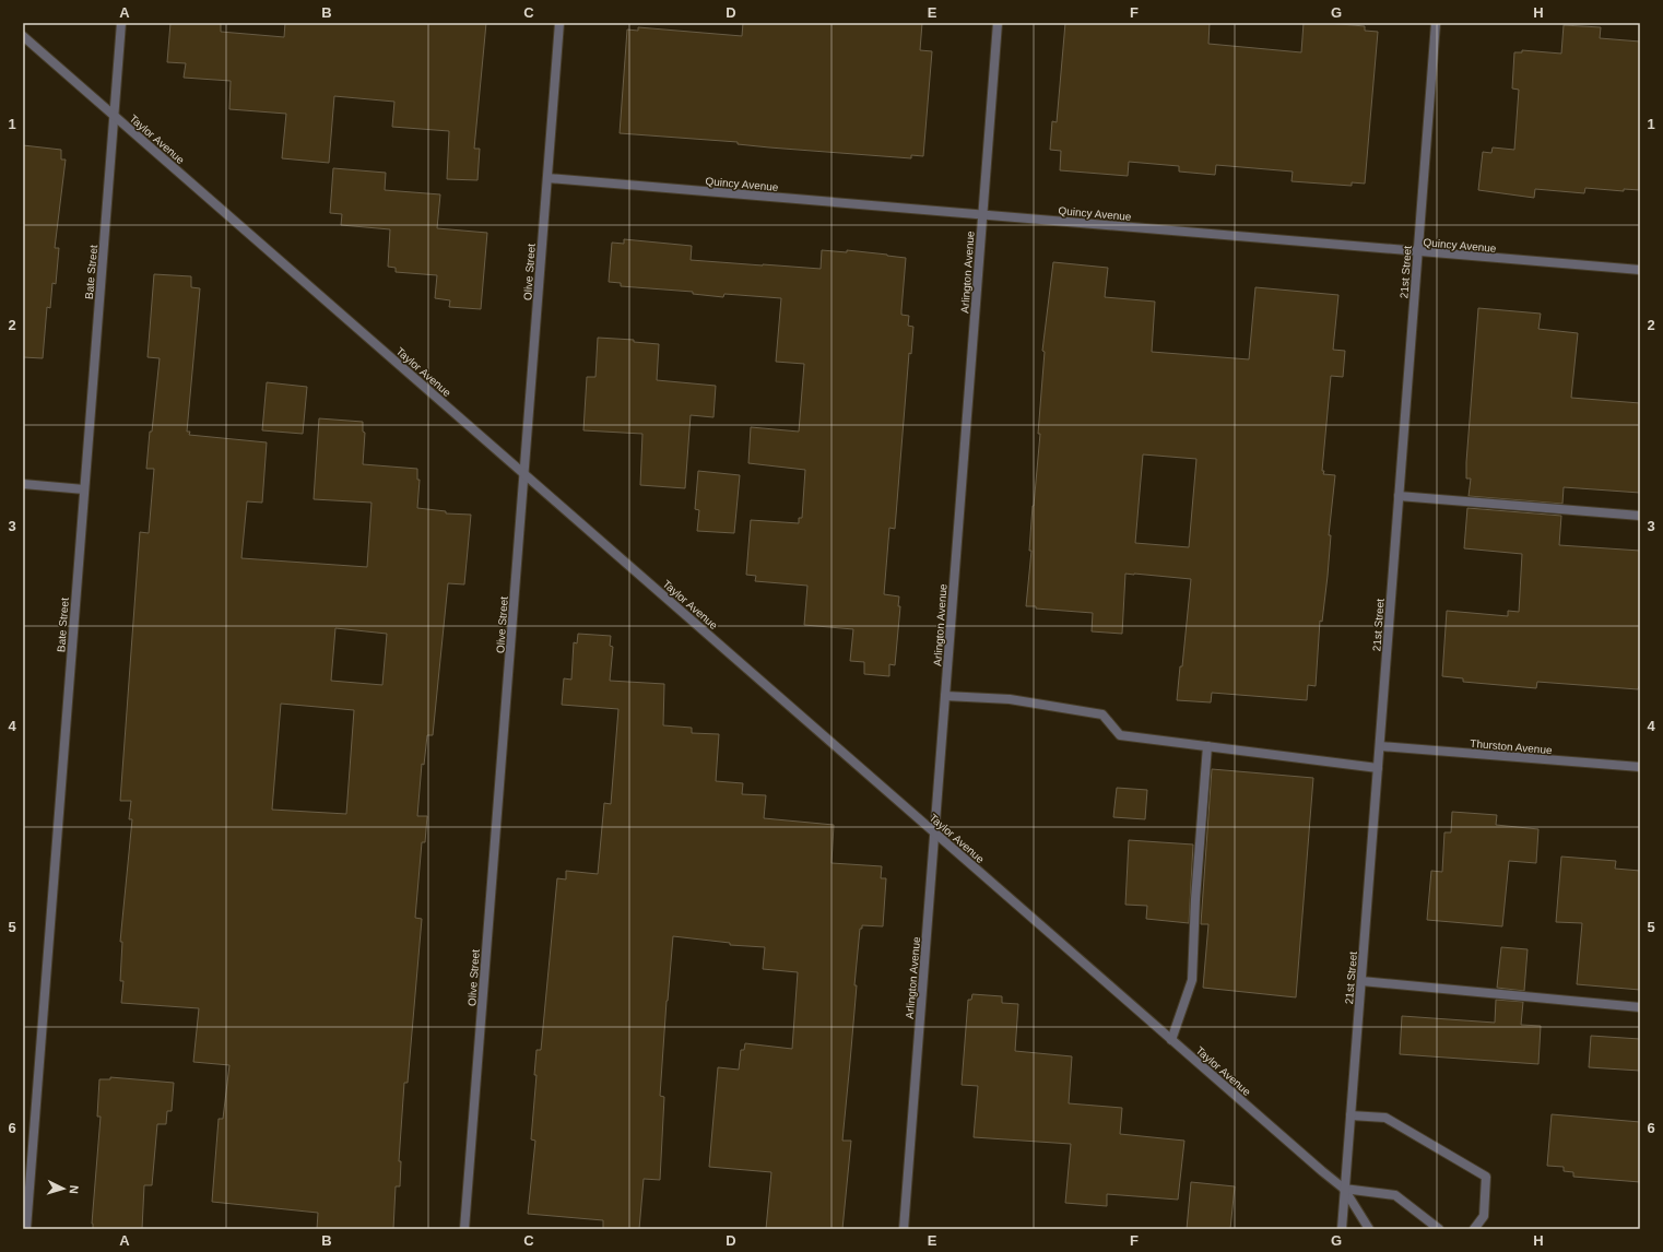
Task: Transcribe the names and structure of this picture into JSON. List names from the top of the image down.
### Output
{
  "streets": {
    "street": [
      "Taylor Avenue",
      "Quincy Avenue",
      "Bate Street",
      "Olive Street",
      "Arlington Avenue",
      "21st Street",
      "Thurston Avenue"
    ]
  },
  "crossings": [
    ["Taylor Avenue", "Bate Street"],
    ["Taylor Avenue", "Olive Street"],
    ["Taylor Avenue", "Arlington Avenue"],
    ["Taylor Avenue", "21st Street"],
    ["Quincy Avenue", "Olive Street"],
    ["Quincy Avenue", "Arlington Avenue"],
    ["Quincy Avenue", "21st Street"],
    ["21st Street", "Thurston Avenue"]
  ],
  "north": "right",
  "grid": {
    "columns": [
      "A",
      "B",
      "C",
      "D",
      "E",
      "F",
      "G",
      "H"
    ],
    "rows": [
      "1",
      "2",
      "3",
      "4",
      "5",
      "6"
    ]
  }
}
